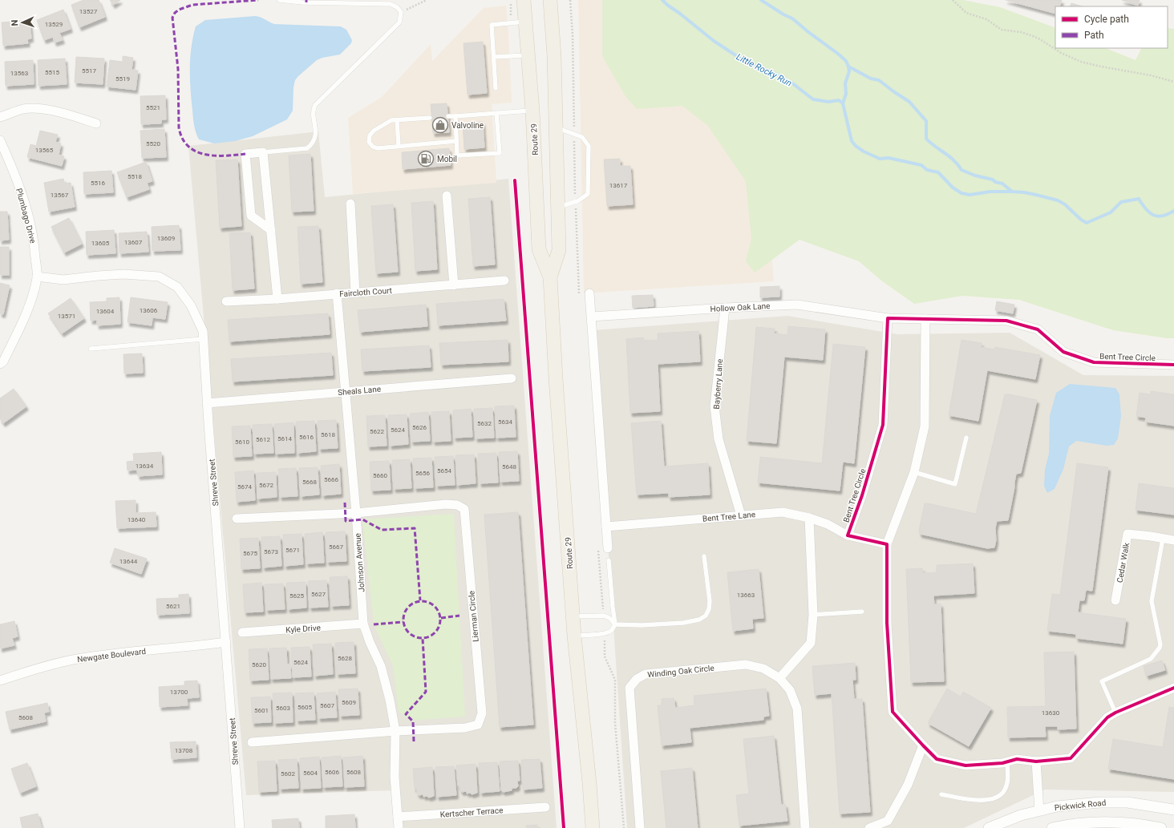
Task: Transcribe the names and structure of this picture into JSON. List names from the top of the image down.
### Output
{
  "streets": {
    "main road": ["Route 29"],
    "street": [
      "Plumbago Drive",
      "Faircloth Court",
      "Hollow Oak Lane",
      "Bent Tree Circle",
      "Bayberry Lane",
      "Sheals Lane",
      "Shreve Street",
      "Bent Tree Lane",
      "Johnson Avenue",
      "Cedar Walk",
      "Lierman Circle",
      "Kyle Drive",
      "Newgate Boulevard",
      "Winding Oak Circle",
      "Pickwick Road",
      "Kertscher Terrace"
    ]
  },
  "crossings": [
    ["Plumbago Drive", "Shreve Street"],
    ["Faircloth Court", "Johnson Avenue"],
    ["Hollow Oak Lane", "Bent Tree Circle"],
    ["Hollow Oak Lane", "Bayberry Lane"],
    ["Bent Tree Circle", "Bent Tree Lane"],
    ["Bayberry Lane", "Bent Tree Lane"],
    ["Sheals Lane", "Shreve Street"],
    ["Sheals Lane", "Johnson Avenue"],
    ["Shreve Street", "Newgate Boulevard"],
    ["Johnson Avenue", "Lierman Circle"],
    ["Johnson Avenue", "Kyle Drive"],
    ["Johnson Avenue", "Kertscher Terrace"]
  ],
  "water": ["Little Rocky Run"],
  "places": {
    "shop": ["Valvoline"],
    "fuel station": ["Mobil"]
  },
  "house_numbers": [
    "13527",
    "13529",
    "5517",
    "5515",
    "13563",
    "5519",
    "5521",
    "5520",
    "13565",
    "5518",
    "5516",
    "13617",
    "13567",
    "13609",
    "13607",
    "13605",
    "13606",
    "13604",
    "13571",
    "5634",
    "5632",
    "5626",
    "5624",
    "5622",
    "5618",
    "5616",
    "5614",
    "5612",
    "5610",
    "13634",
    "5648",
    "5654",
    "5656",
    "5660",
    "5666",
    "5668",
    "5672",
    "5674",
    "13640",
    "5667",
    "5671",
    "5673",
    "5675",
    "13644",
    "5627",
    "13663",
    "5625",
    "5621",
    "5628",
    "5624",
    "5620",
    "13700",
    "5609",
    "5607",
    "5605",
    "5603",
    "5601",
    "13630",
    "5608",
    "13708",
    "5606",
    "5608",
    "5604",
    "5602"
  ],
  "legend": ["Cycle path", "Path"],
  "north": "left"
}
